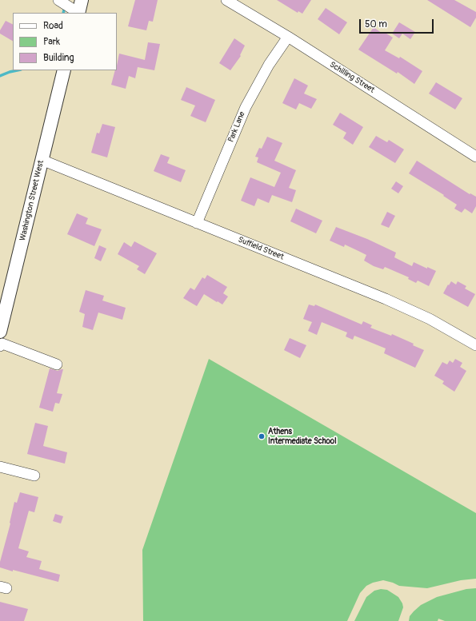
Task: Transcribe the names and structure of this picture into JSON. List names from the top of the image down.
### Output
{
  "streets": {
    "street": [
      "Schilling Street",
      "Park Lane",
      "Washington Street West",
      "Suffield Street"
    ]
  },
  "crossings": [
    ["Schilling Street", "Park Lane"],
    ["Park Lane", "Suffield Street"],
    ["Washington Street West", "Suffield Street"]
  ],
  "places": ["Athens Intermediate School"],
  "legend": ["Road", "Park", "Building"],
  "scale_bar": "50 m"
}
